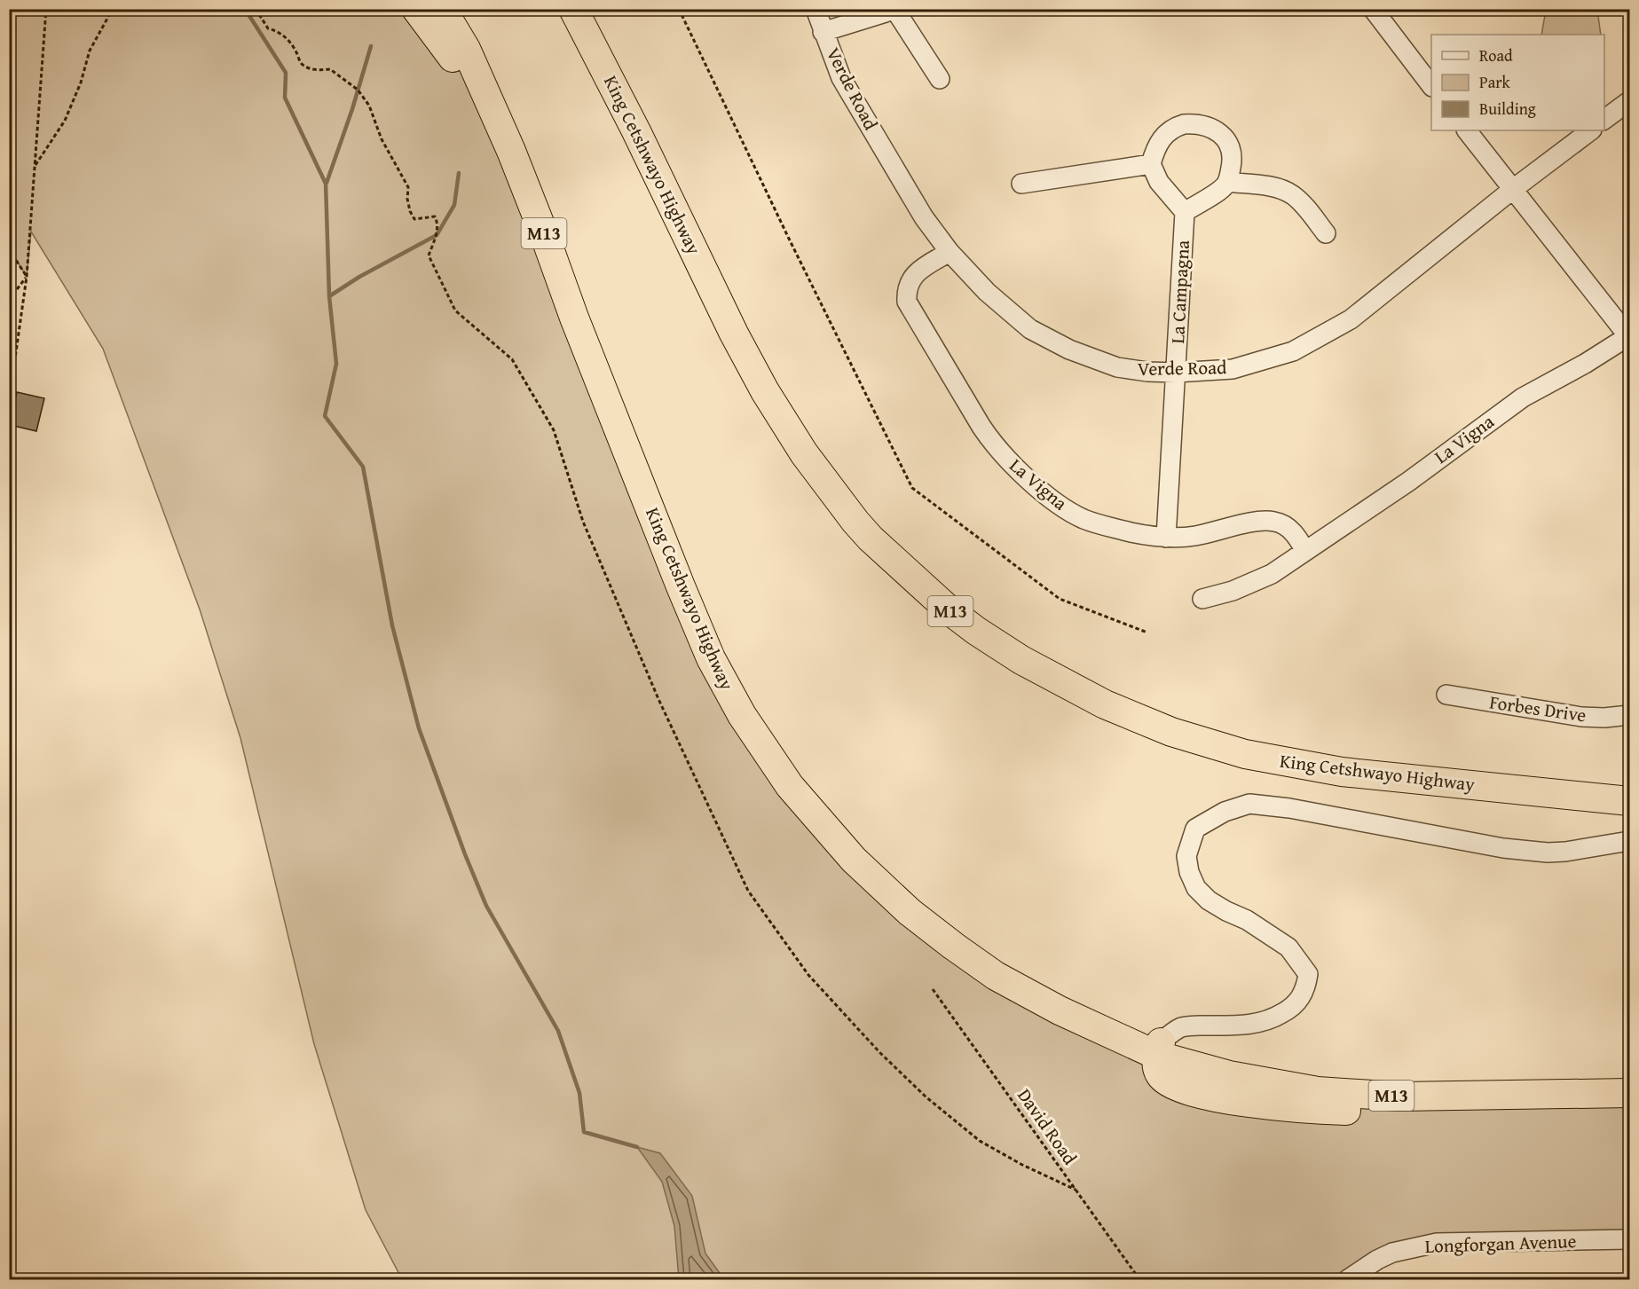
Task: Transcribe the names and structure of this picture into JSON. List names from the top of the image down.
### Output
{
  "streets": {
    "highway": ["King Cetshwayo Highway", "M13"],
    "street": [
      "Verde Road",
      "La Campagna",
      "La Vigna",
      "Forbes Drive",
      "Longforgan Avenue"
    ],
    "path": ["David Road"]
  },
  "crossings": [
    ["Verde Road", "La Campagna"],
    ["Verde Road", "La Vigna"],
    ["La Campagna", "La Vigna"]
  ],
  "legend": ["Road", "Park", "Building"]
}
